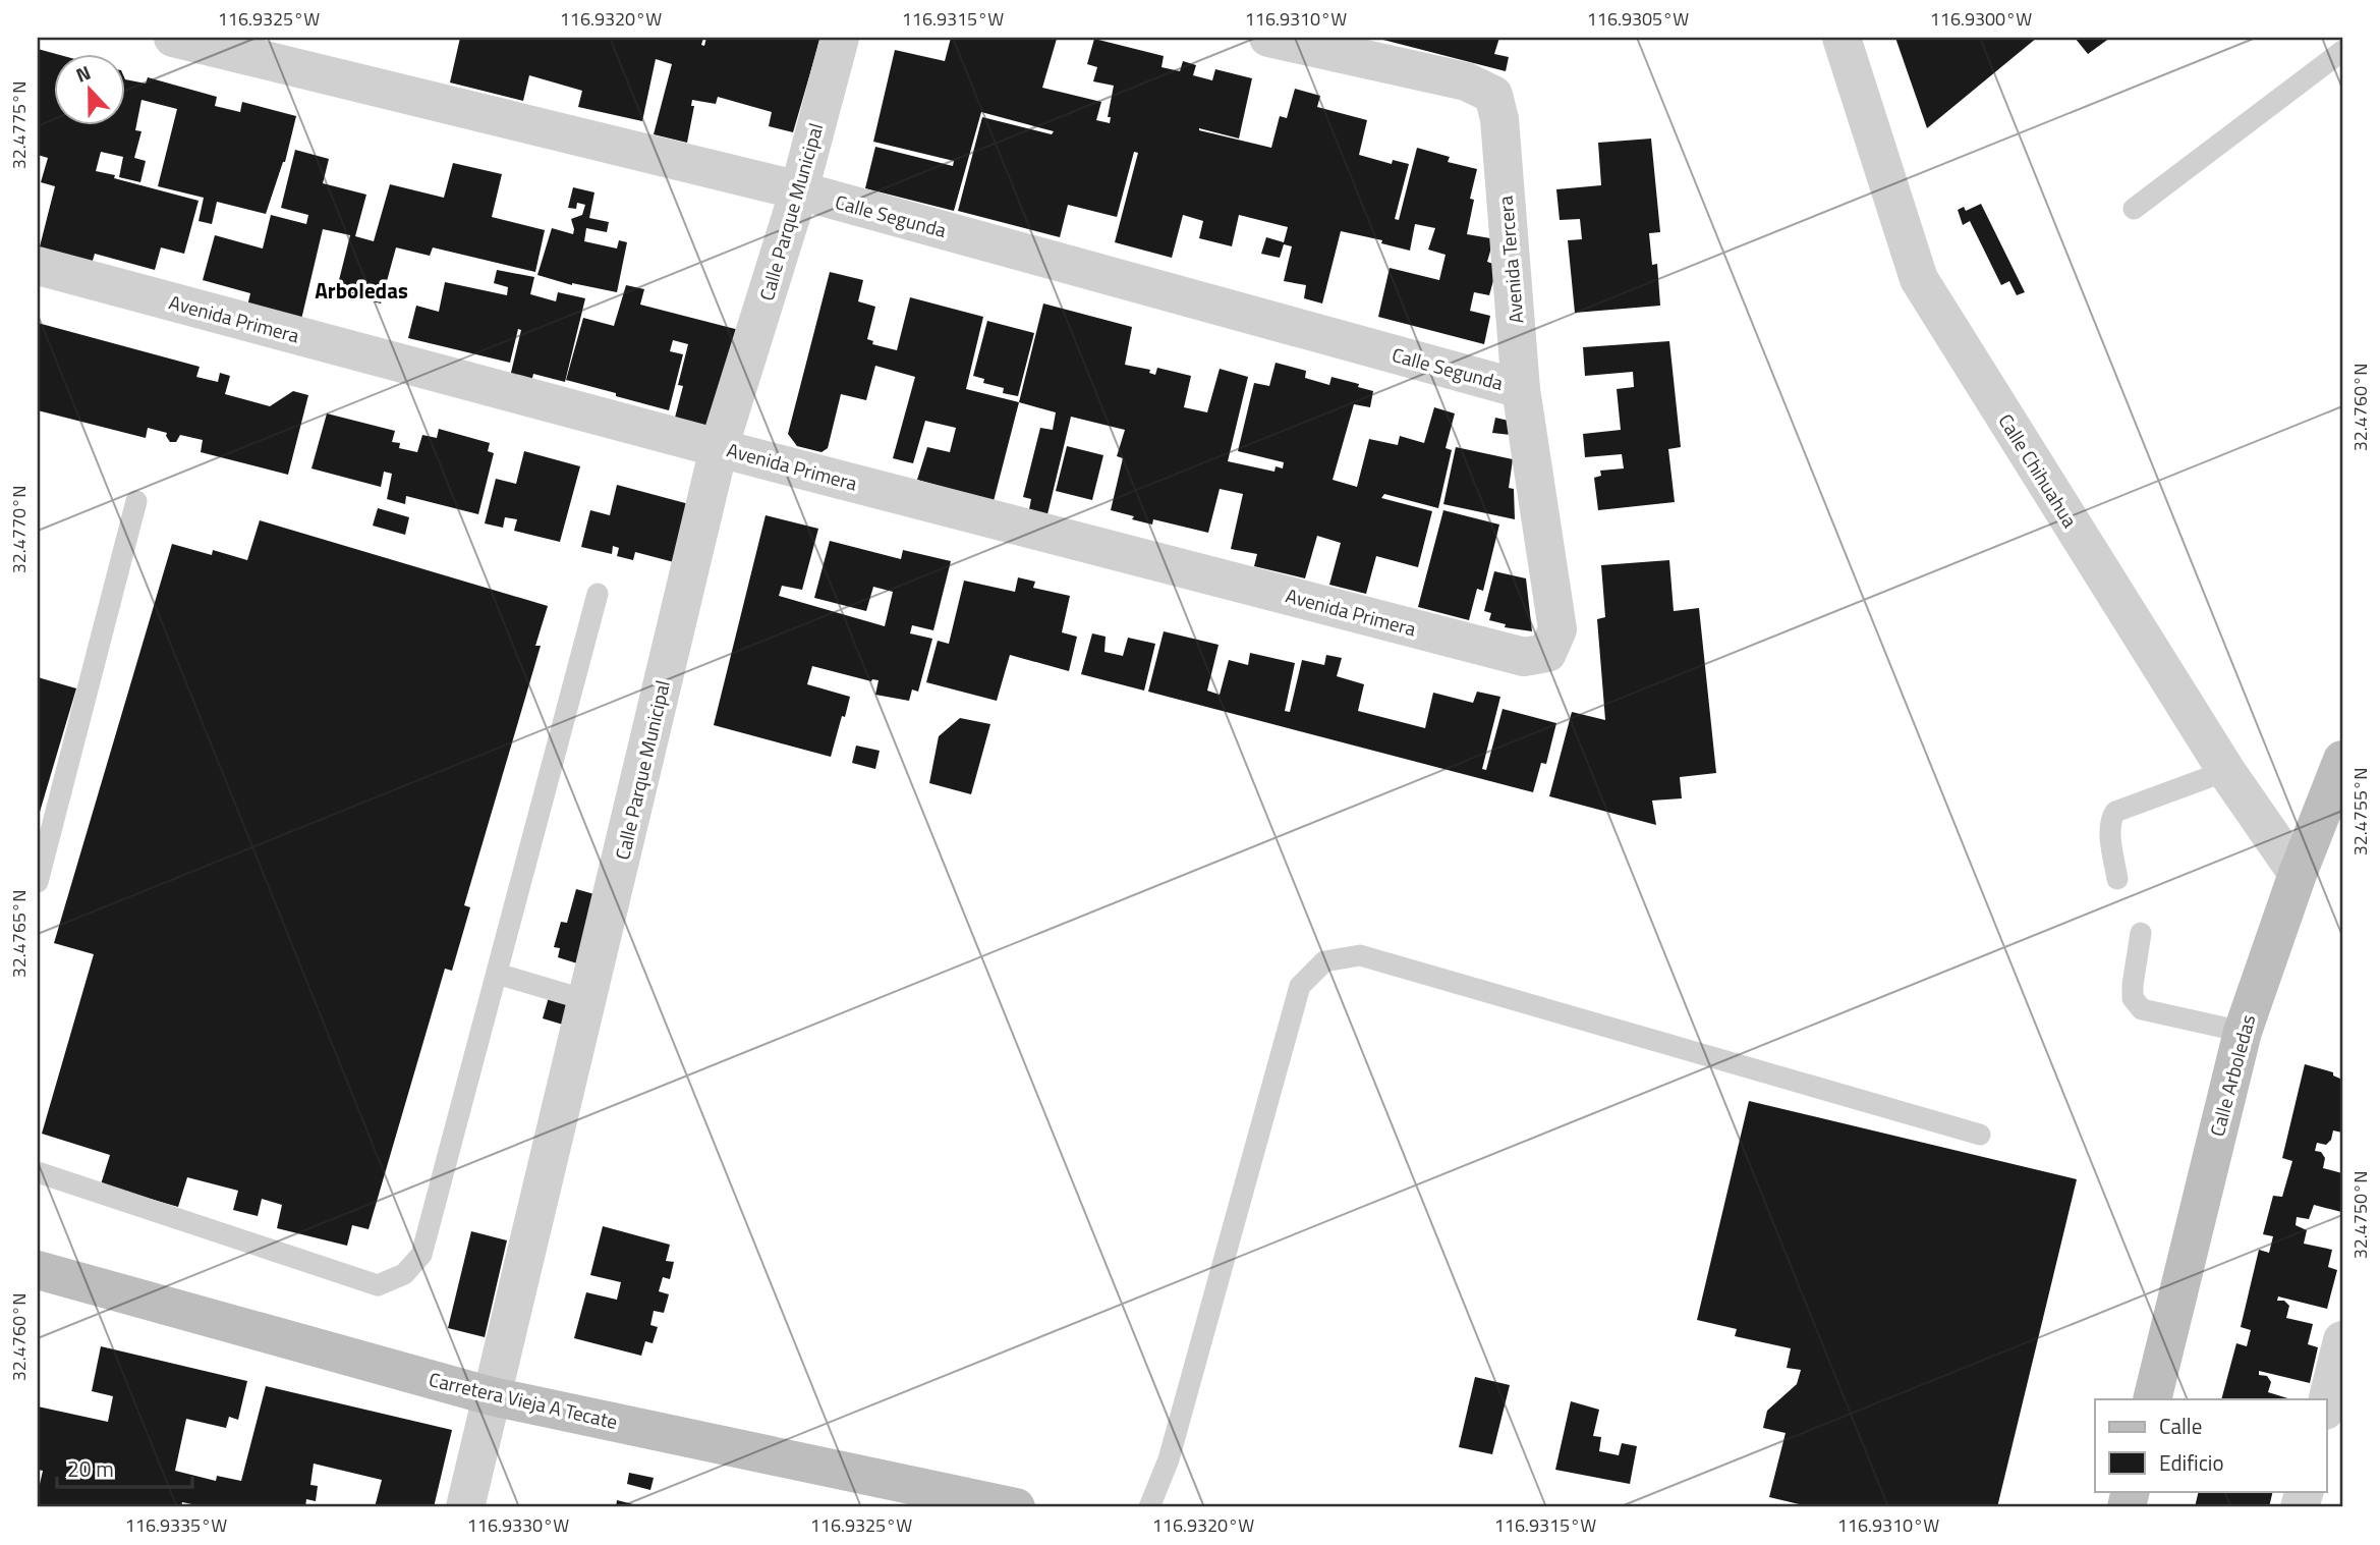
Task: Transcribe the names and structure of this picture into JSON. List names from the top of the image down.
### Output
{
  "streets": {
    "street": [
      "Calle Parque Municipal",
      "Calle Segunda",
      "Avenida Tercera",
      "Avenida Primera",
      "Calle Chihuahua",
      "Calle Arboledas",
      "Carretera Vieja A Tecate"
    ]
  },
  "crossings": [
    ["Calle Parque Municipal", "Calle Segunda"],
    ["Calle Parque Municipal", "Avenida Primera"],
    ["Calle Parque Municipal", "Carretera Vieja A Tecate"],
    ["Calle Segunda", "Avenida Tercera"],
    ["Avenida Tercera", "Avenida Primera"],
    ["Calle Chihuahua", "Calle Arboledas"]
  ],
  "districts": ["Arboledas"],
  "legend": ["Calle", "Edificio"],
  "scale_bar": "20 m",
  "north": "top",
  "coordinates": [
    "116.9325°W",
    "116.9320°W",
    "116.9315°W",
    "116.9310°W",
    "116.9305°W",
    "116.9300°W",
    "32.4775°N",
    "32.4760°N",
    "32.4770°N",
    "32.4755°N",
    "32.4765°N",
    "32.4750°N",
    "116.9335°W",
    "116.9330°W"
  ]
}
